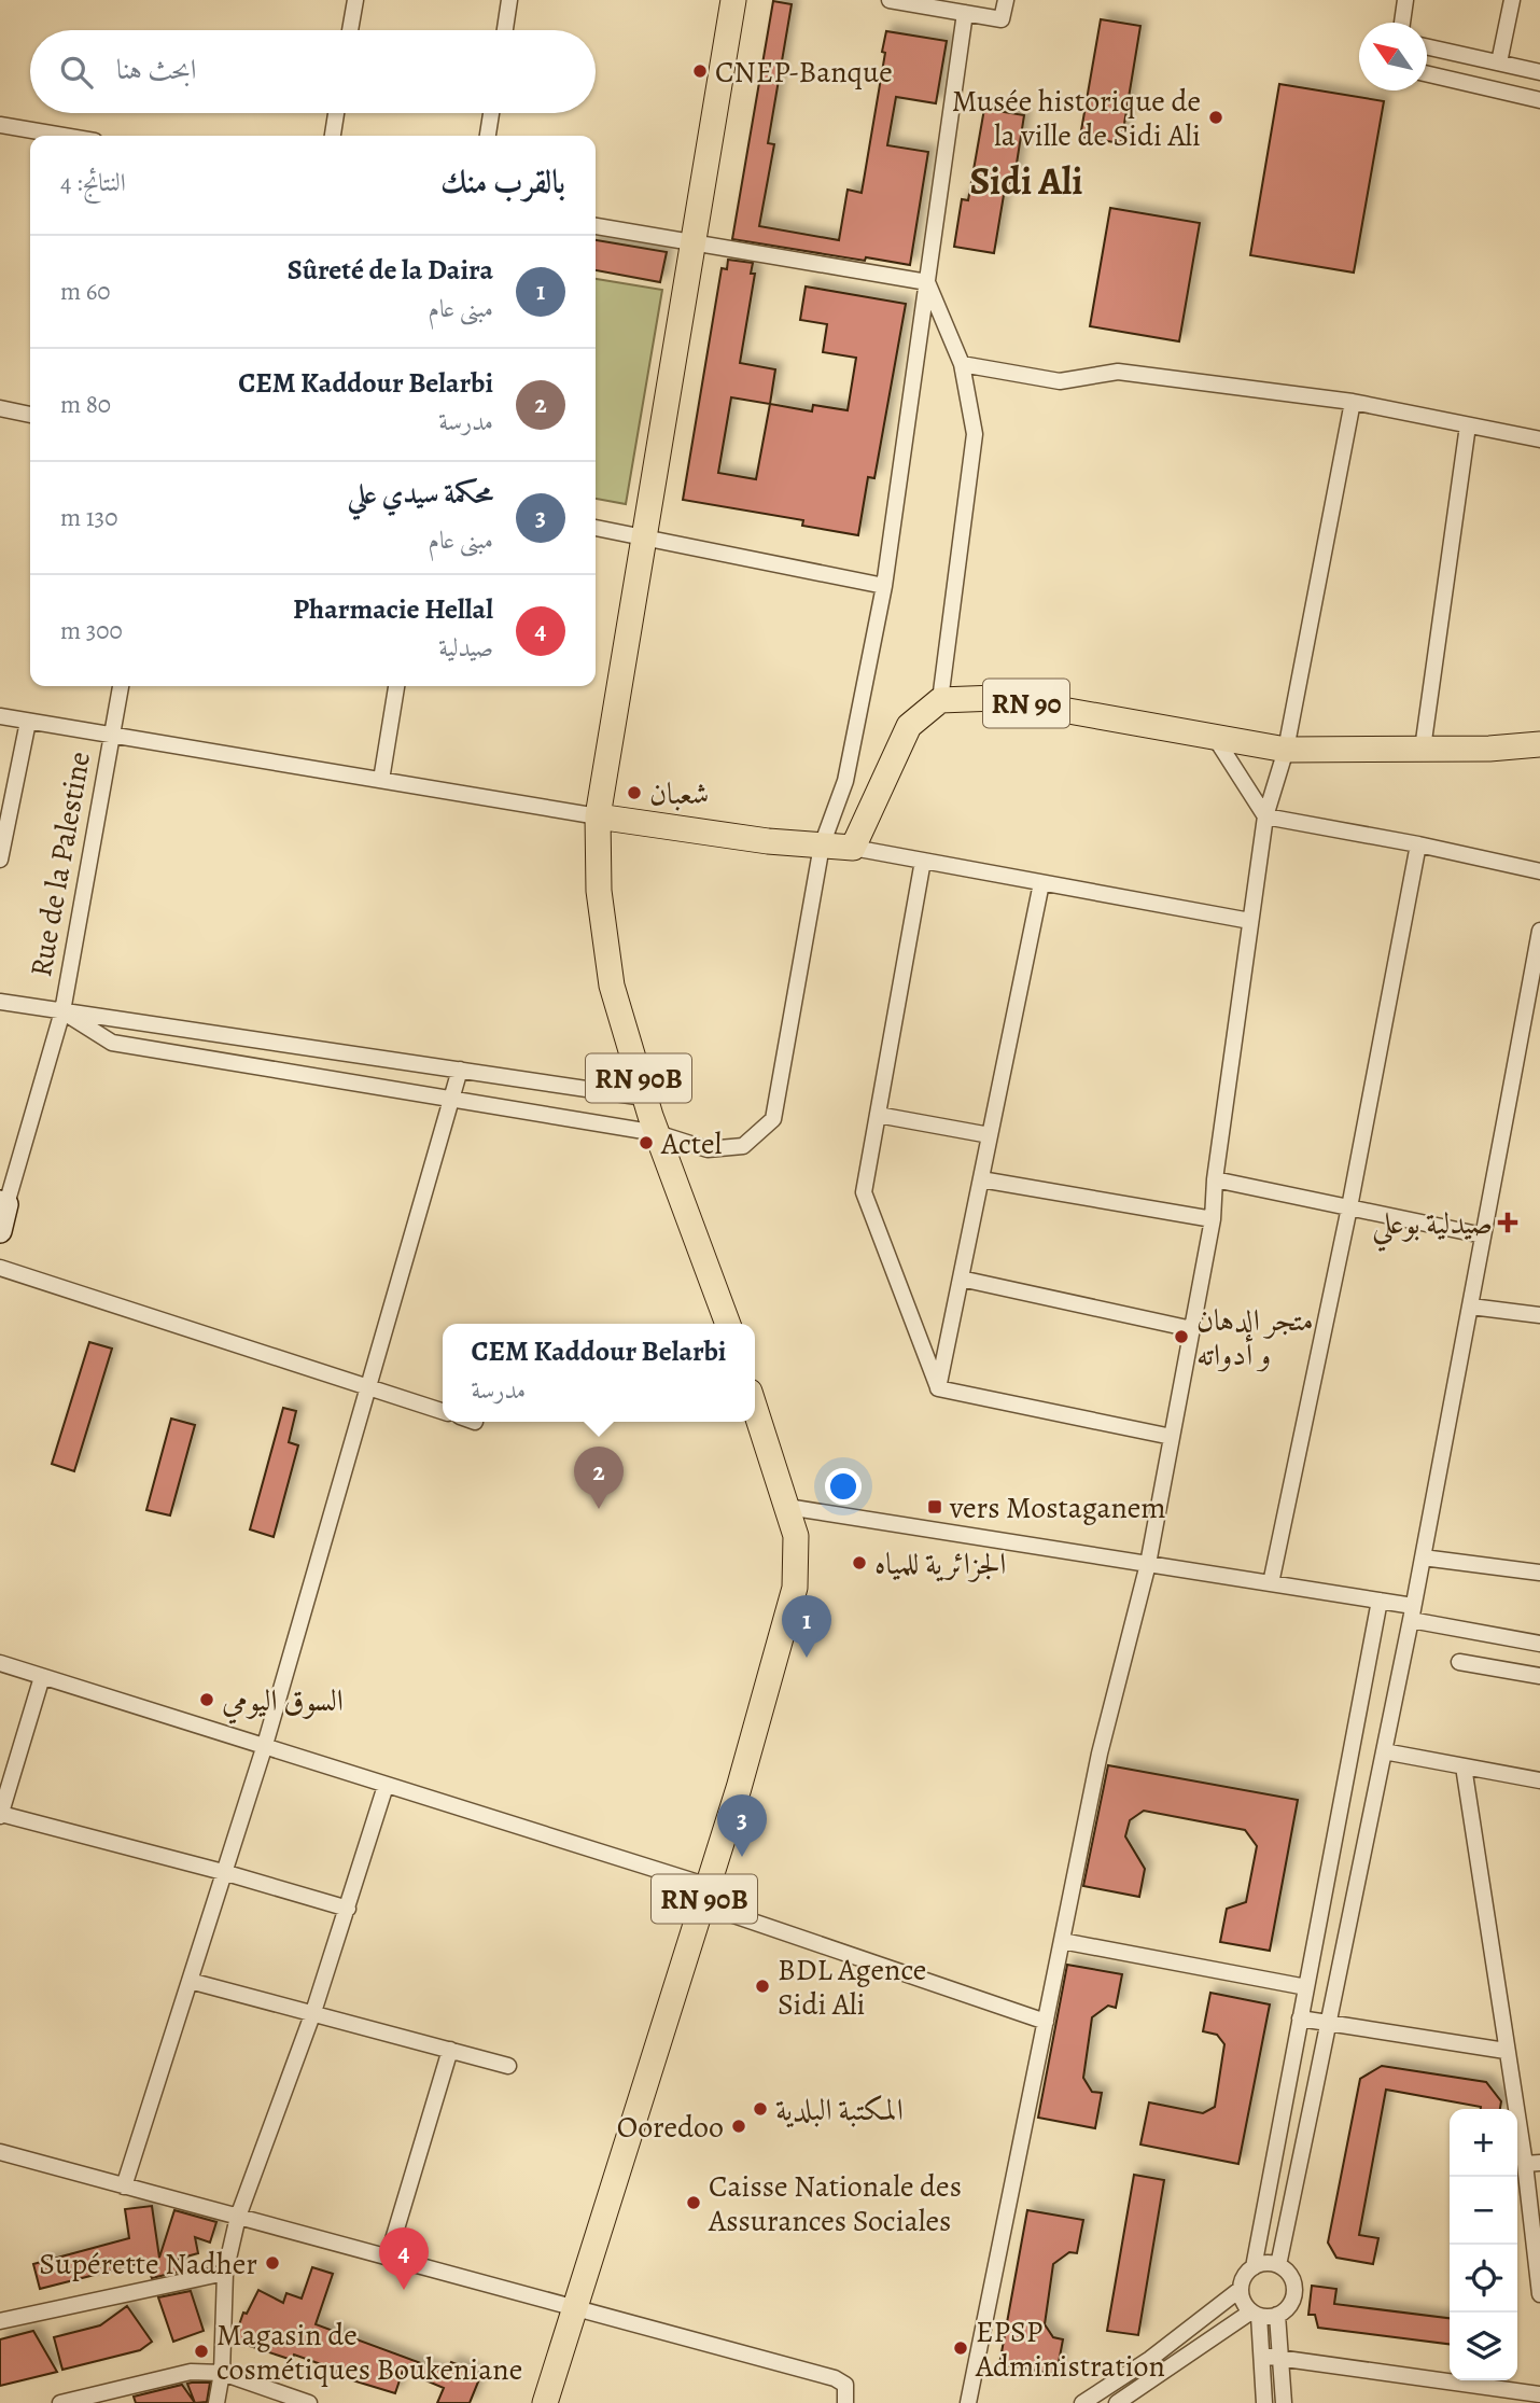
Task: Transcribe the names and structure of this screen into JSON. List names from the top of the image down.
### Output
{
  "streets": {
    "main road": ["RN 90", "Rue de la Palestine", "RN 90B"]
  },
  "districts": ["Sidi Ali"],
  "places": {
    "other": [
      "CNEP-Banque",
      "Musée historique de la ville de Sidi Ali",
      "شعبان",
      "Actel",
      "متجر الدهان و أدواته",
      "الجزائرية للمياه",
      "السوق اليومي",
      "BDL Agence Sidi Ali",
      "المكتبة البلدية",
      "Ooredoo",
      "Caisse Nationale des Assurances Sociales",
      "Supérette Nadher",
      "EPSP Administration",
      "Magasin de cosmétiques Boukeniane"
    ],
    "health": ["صيدلية بوعلي"],
    "transit": ["vers Mostaganem"]
  },
  "north": "top left",
  "page": {
    "search": "ابحث هنا",
    "heading": ["بالقرب منك", "النتائج: 4"],
    "list": [
      {
        "mark": "1",
        "name": "Sûreté de la Daira",
        "note": "مبنى عام",
        "value": "60 m"
      },
      {
        "mark": "2",
        "name": "CEM Kaddour Belarbi",
        "note": "مدرسة",
        "value": "80 m"
      },
      {
        "mark": "3",
        "name": "محكمة سيدي علي",
        "note": "مبنى عام",
        "value": "130 m"
      },
      {
        "mark": "4",
        "name": "Pharmacie Hellal",
        "note": "صيدلية",
        "value": "300 m"
      }
    ],
    "popup": ["CEM Kaddour Belarbi", "مدرسة"],
    "pins": [
      "2",
      "1",
      "3",
      "4"
    ],
    "map_buttons": ["+", "−"]
  }
}
